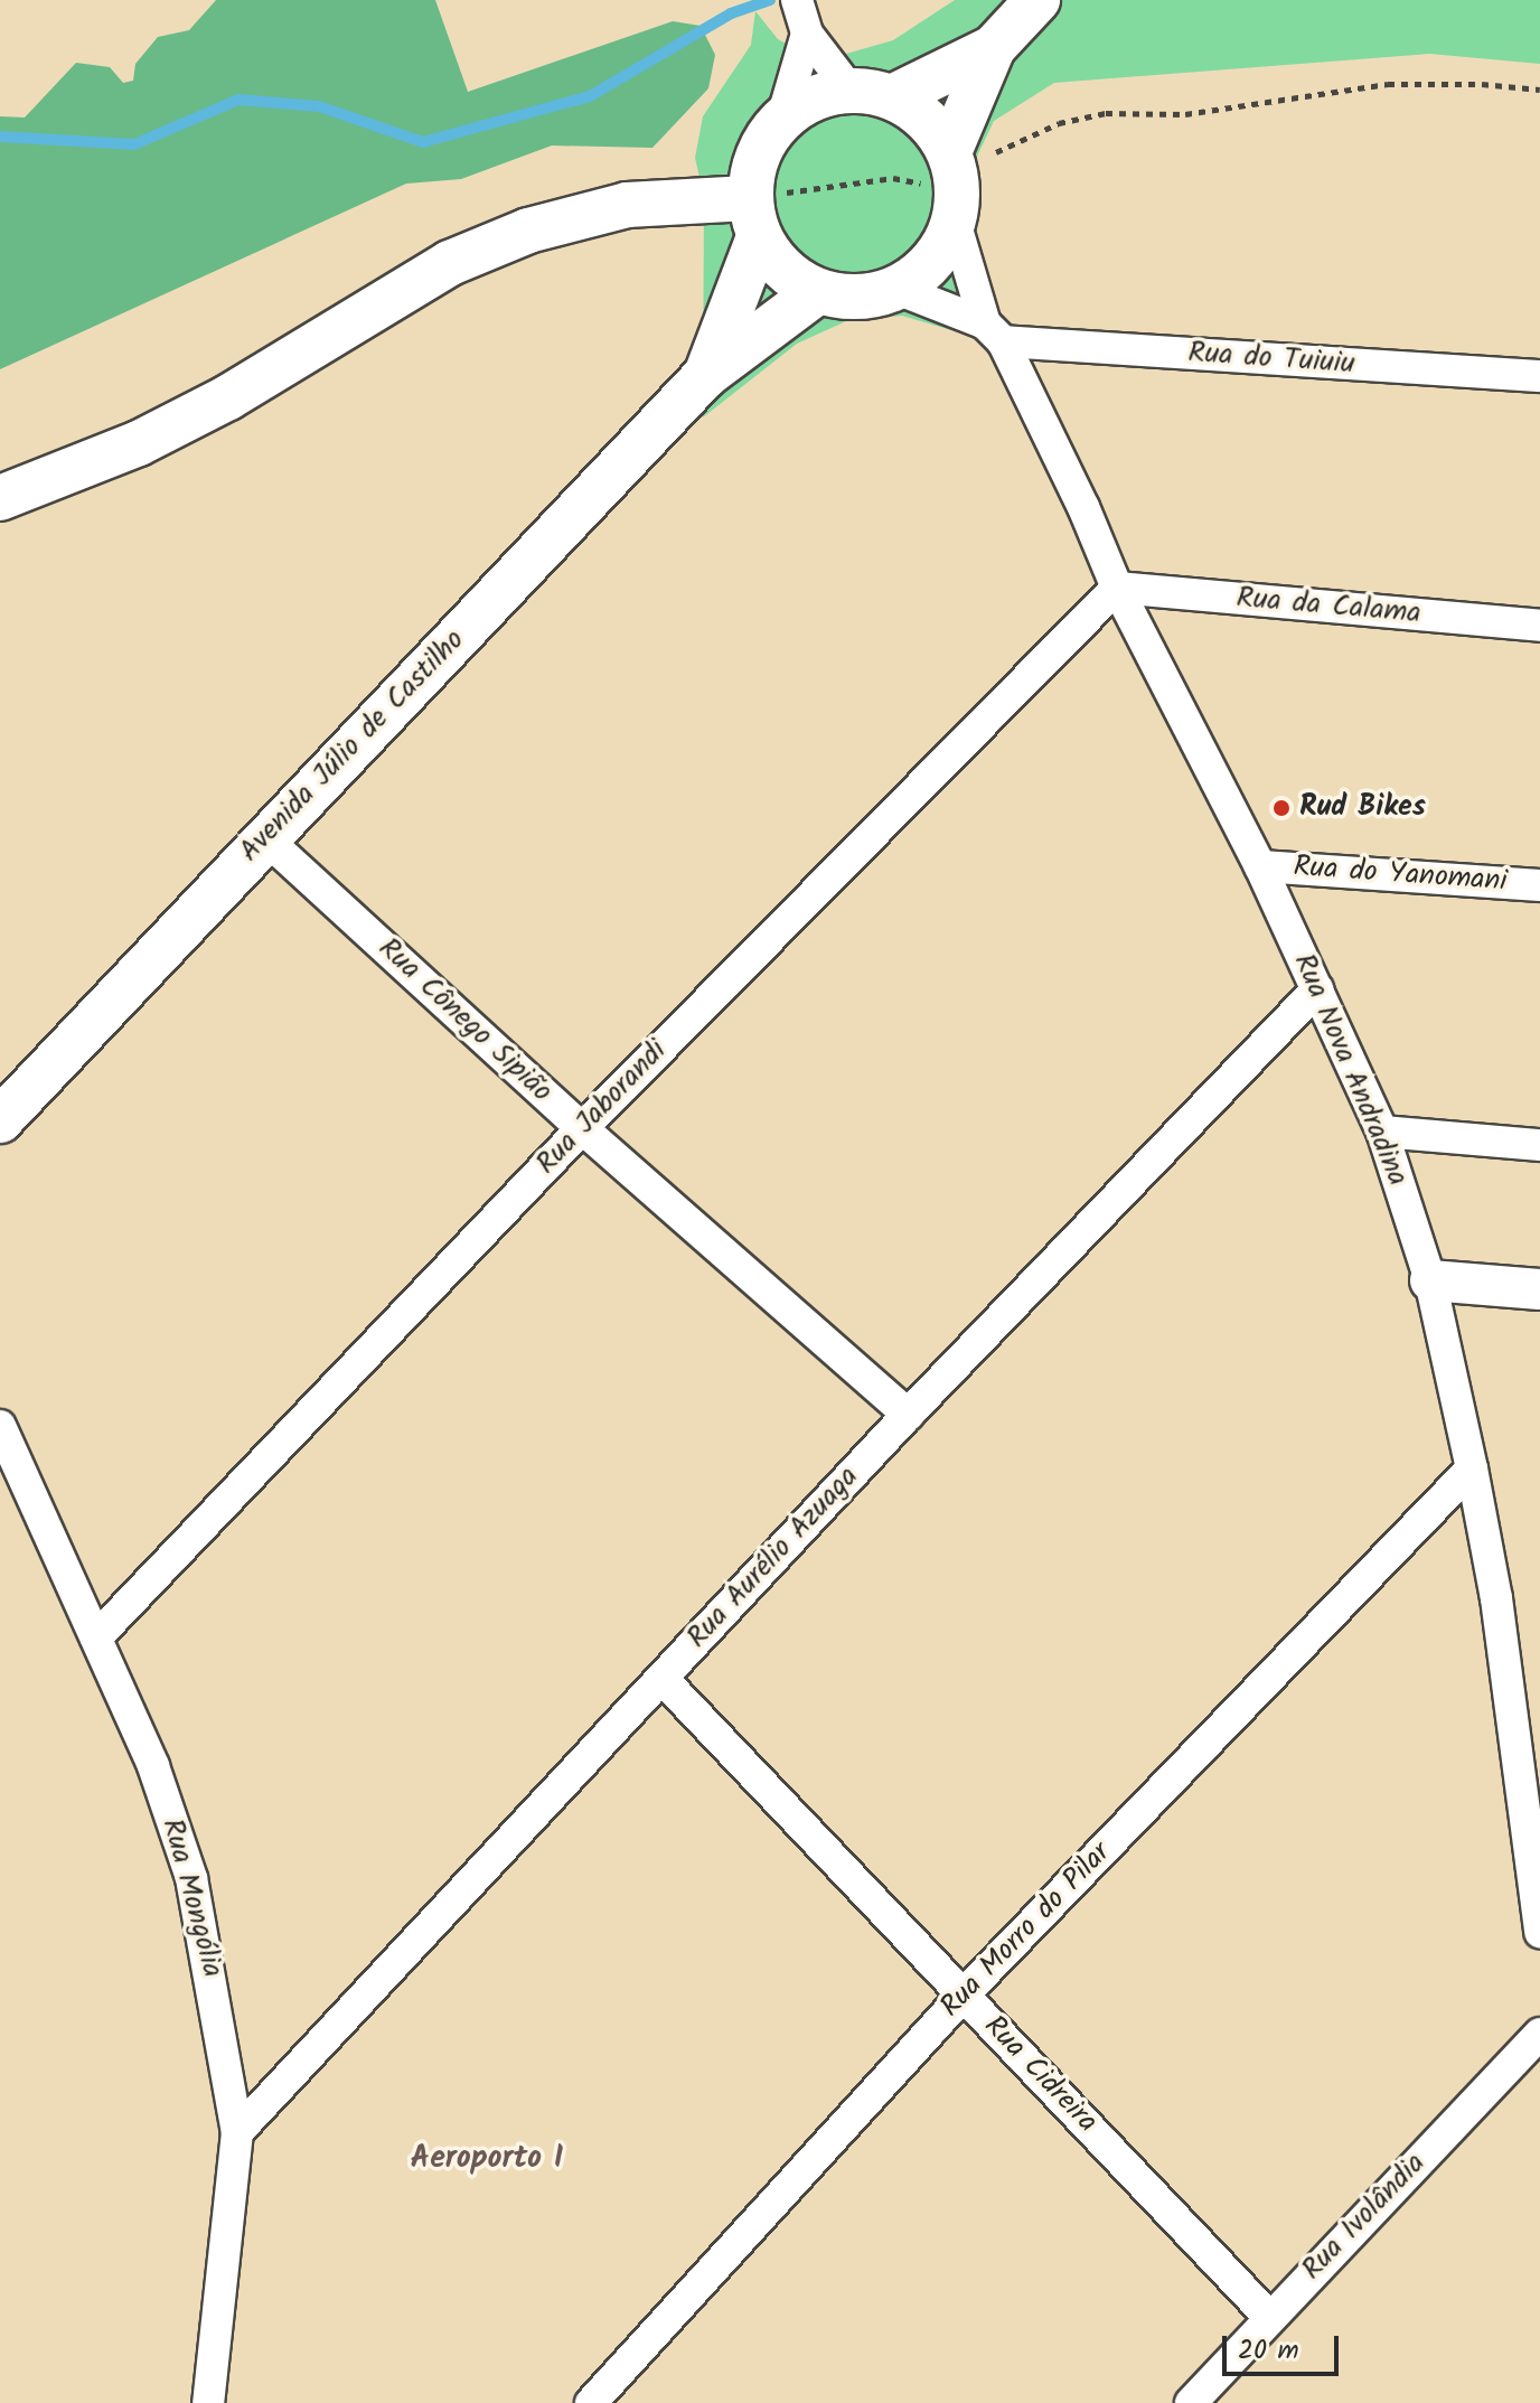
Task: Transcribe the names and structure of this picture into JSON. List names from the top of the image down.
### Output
{
  "streets": {
    "main road": ["Avenida Júlio de Castilho"],
    "street": [
      "Rua do Tuiuiu",
      "Rua da Calama",
      "Rua do Yanomani",
      "Rua Cônego Sipião",
      "Rua Nova Andradina",
      "Rua Jaborandi",
      "Rua Aurélio Azuaga",
      "Rua Mongólia",
      "Rua Morro do Pilar",
      "Rua Cidreira",
      "Rua Ivolândia"
    ]
  },
  "crossings": [
    ["Rua do Tuiuiu", "Rua Nova Andradina"],
    ["Rua da Calama", "Rua Nova Andradina"],
    ["Rua da Calama", "Rua Jaborandi"],
    ["Avenida Júlio de Castilho", "Rua Cônego Sipião"],
    ["Rua do Yanomani", "Rua Nova Andradina"],
    ["Rua Cônego Sipião", "Rua Jaborandi"],
    ["Rua Cônego Sipião", "Rua Aurélio Azuaga"],
    ["Rua Nova Andradina", "Rua Jaborandi"],
    ["Rua Nova Andradina", "Rua Aurélio Azuaga"],
    ["Rua Nova Andradina", "Rua Morro do Pilar"],
    ["Rua Jaborandi", "Rua Mongólia"],
    ["Rua Aurélio Azuaga", "Rua Mongólia"],
    ["Rua Aurélio Azuaga", "Rua Cidreira"],
    ["Rua Morro do Pilar", "Rua Cidreira"],
    ["Rua Cidreira", "Rua Ivolândia"]
  ],
  "districts": ["Aeroporto I"],
  "places": ["Rud Bikes"],
  "scale_bar": "20 m"
}
